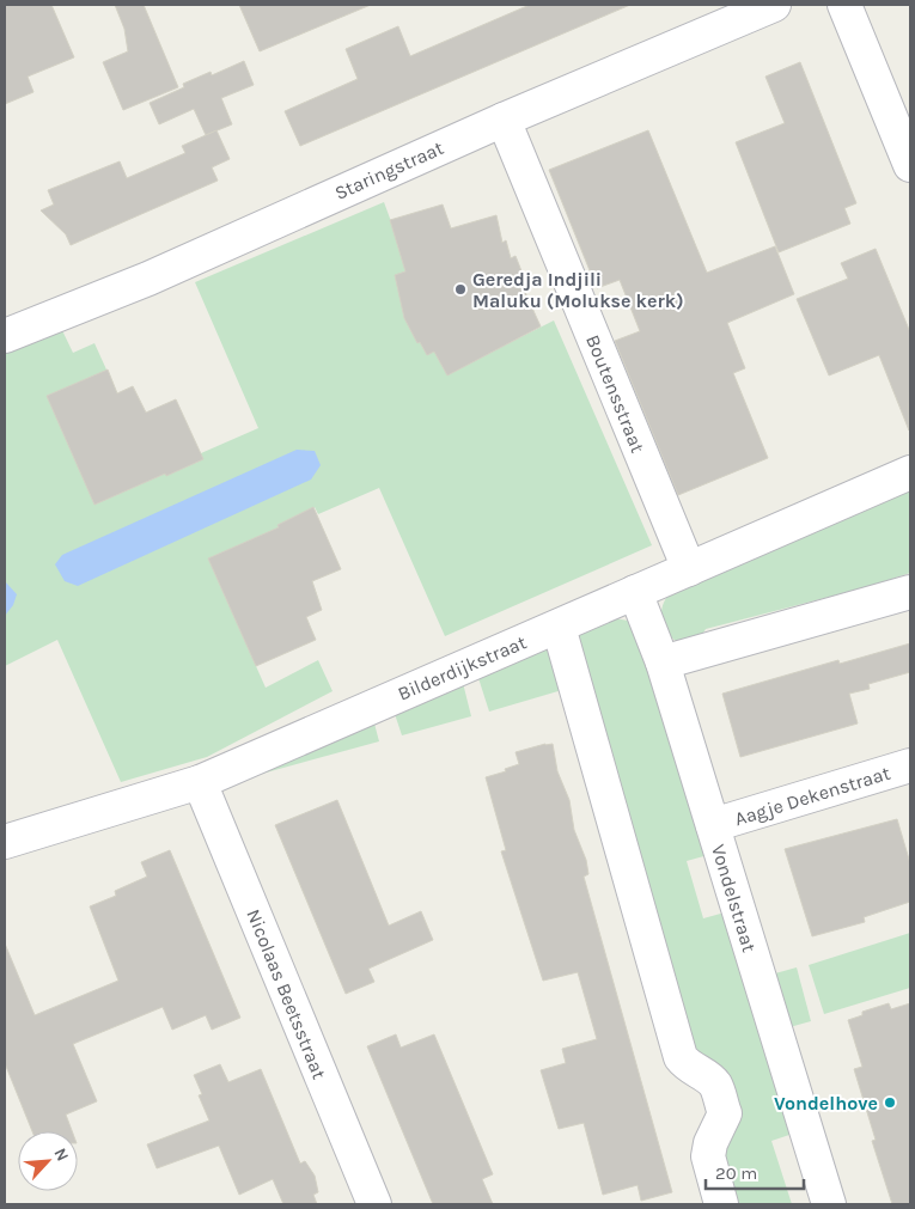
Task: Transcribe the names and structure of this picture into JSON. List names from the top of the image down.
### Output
{
  "streets": {
    "street": [
      "Staringstraat",
      "Boutensstraat",
      "Bilderdijkstraat",
      "Aagje Dekenstraat",
      "Vondelstraat",
      "Nicolaas Beetsstraat"
    ]
  },
  "crossings": [
    ["Staringstraat", "Boutensstraat"],
    ["Boutensstraat", "Bilderdijkstraat"],
    ["Bilderdijkstraat", "Vondelstraat"],
    ["Bilderdijkstraat", "Nicolaas Beetsstraat"],
    ["Aagje Dekenstraat", "Vondelstraat"]
  ],
  "places": ["Geredja Indjili Maluku (Molukse kerk)", "Vondelhove"],
  "scale_bar": "20 m",
  "north": "top right"
}
